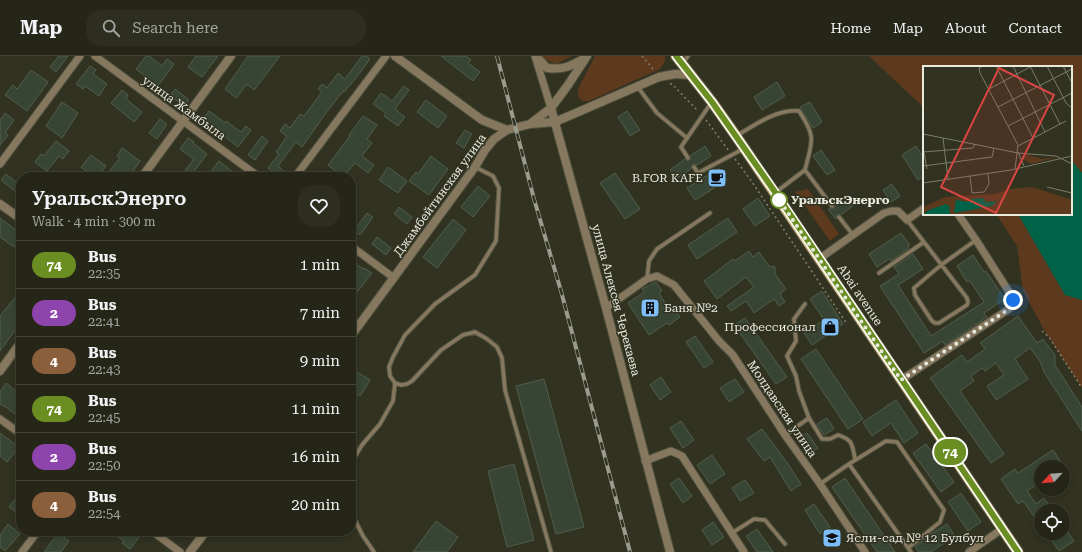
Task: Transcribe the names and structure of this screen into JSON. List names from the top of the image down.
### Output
{
  "streets": {
    "main road": ["Abai avenue"],
    "street": [
      "улица Жамбыла",
      "Джамбейтинская улица",
      "улица Алексея Черекаева",
      "Молдавская улица"
    ]
  },
  "crossings": [
    ["Джамбейтинская улица", "Abai avenue"],
    ["Джамбейтинская улица", "улица Алексея Черекаева"]
  ],
  "places": {
    "cafe": ["B.FOR KAFE"],
    "other": ["УральскЭнерго"],
    "building": ["Баня №2"],
    "shop": ["Профессионал"],
    "school or university": ["Ясли-сад № 12 Булбул"]
  },
  "lines": ["bus line 74"],
  "north": "bottom left",
  "page": {
    "header": "Map",
    "search": "Search here",
    "nav": [
      "Home",
      "Map",
      "About",
      "Contact"
    ],
    "on_map": "74",
    "heading": ["УральскЭнерго", "Walk · 4 min · 300 m"],
    "list": [
      {
        "mark": "74",
        "name": "Bus",
        "note": "22:35",
        "value": "1 min"
      },
      {
        "mark": "2",
        "name": "Bus",
        "note": "22:41",
        "value": "7 min"
      },
      {
        "mark": "4",
        "name": "Bus",
        "note": "22:43",
        "value": "9 min"
      },
      {
        "mark": "74",
        "name": "Bus",
        "note": "22:45",
        "value": "11 min"
      },
      {
        "mark": "2",
        "name": "Bus",
        "note": "22:50",
        "value": "16 min"
      },
      {
        "mark": "4",
        "name": "Bus",
        "note": "22:54",
        "value": "20 min"
      }
    ]
  }
}
